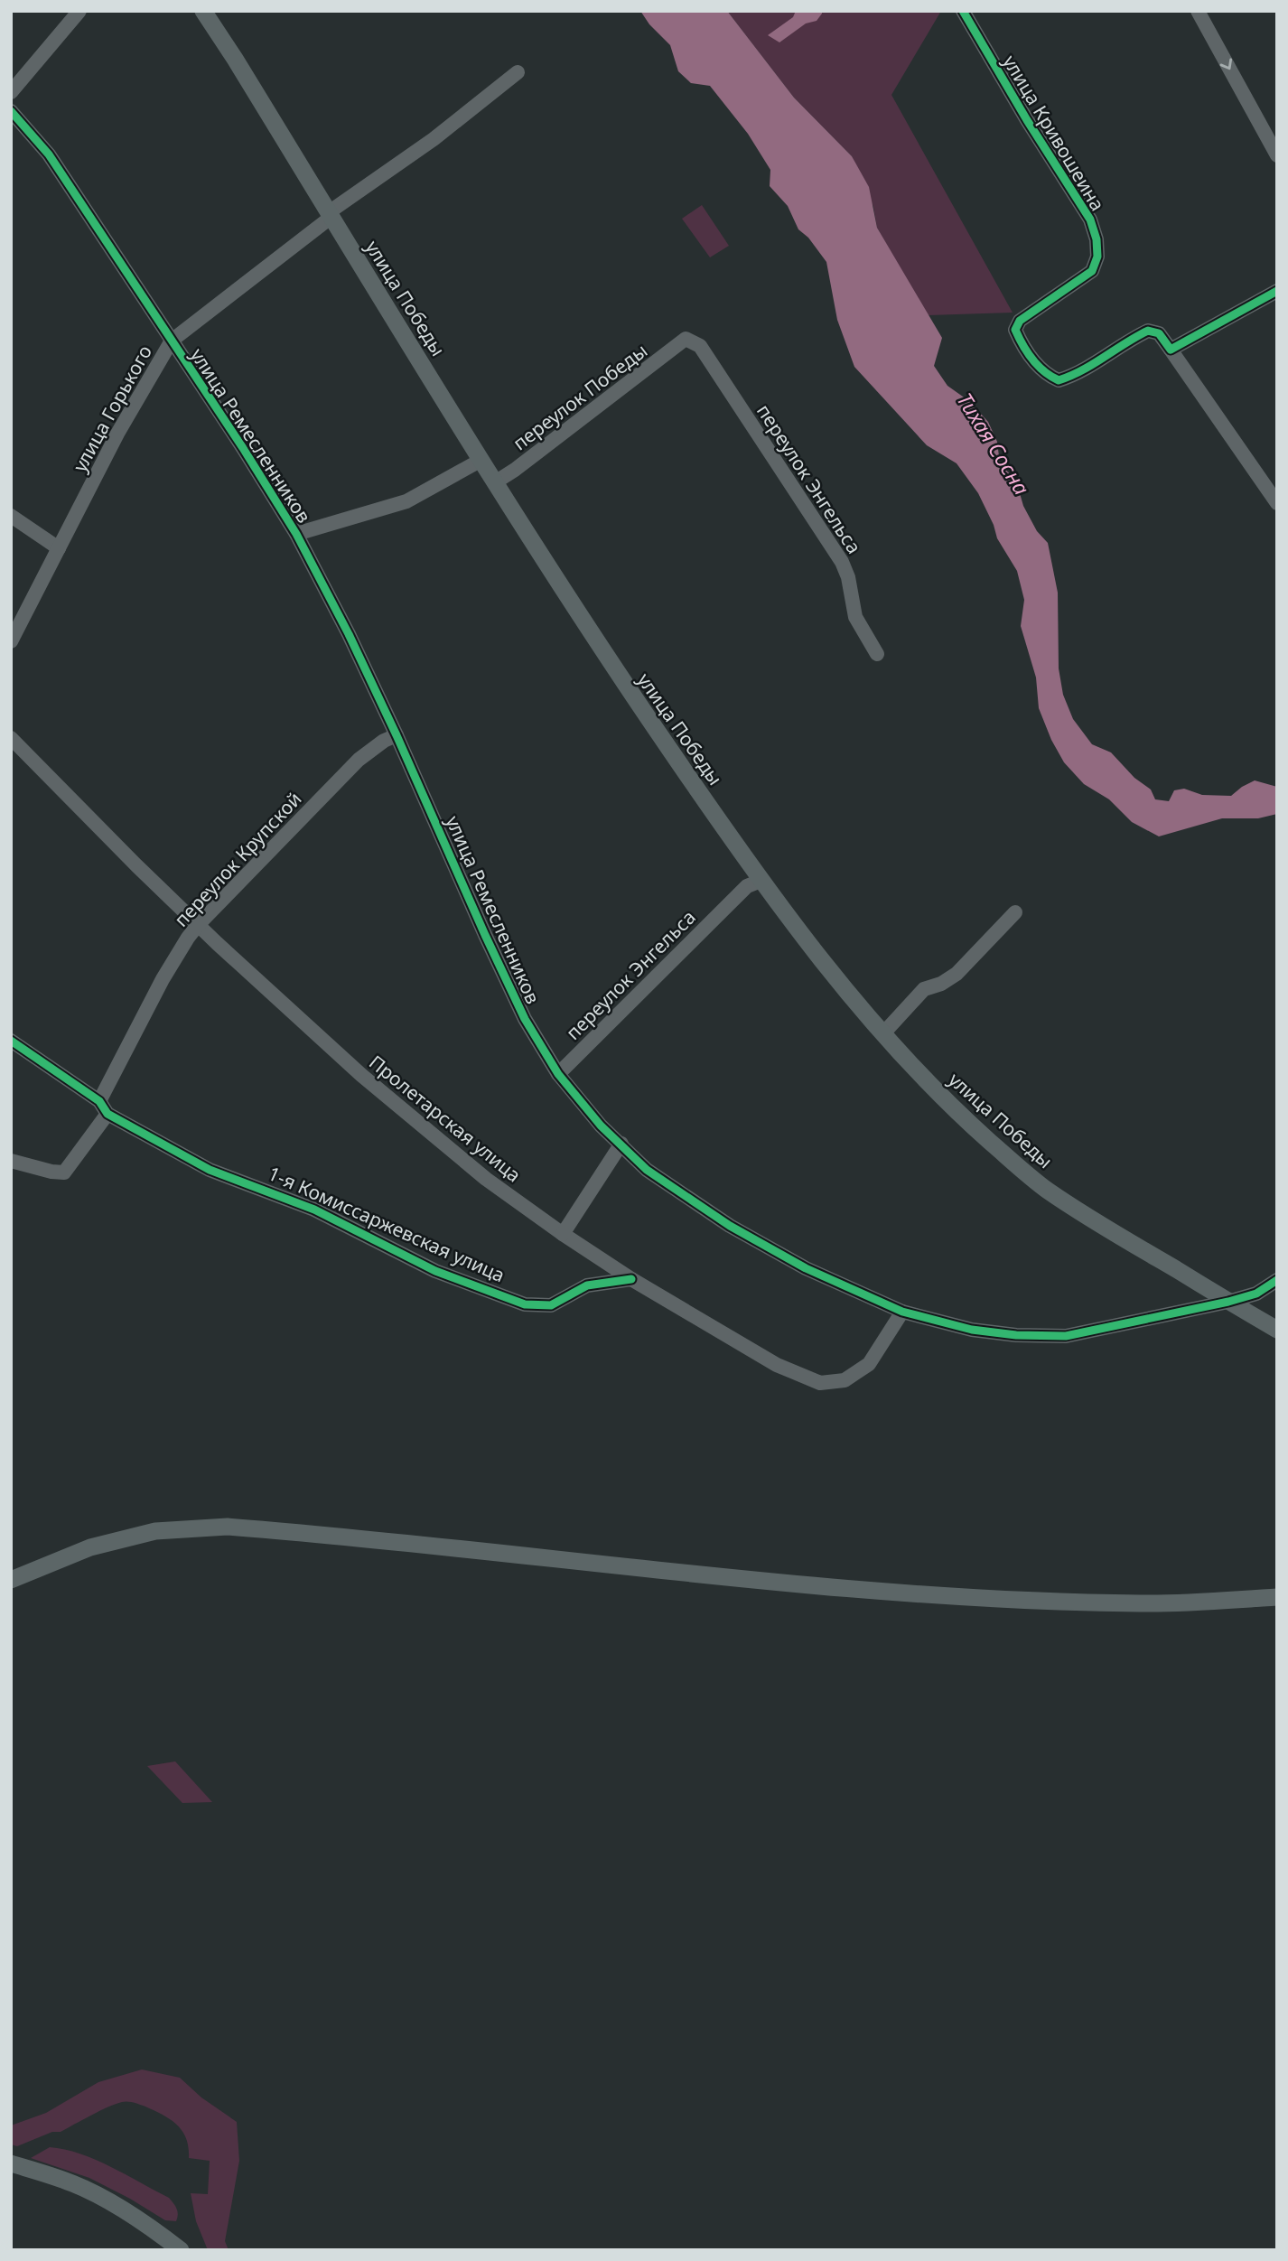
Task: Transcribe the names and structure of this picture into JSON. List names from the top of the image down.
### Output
{
  "streets": {
    "main road": ["улица Победы"],
    "street": [
      "улица Кривошеина",
      "переулок Победы",
      "улица Горького",
      "улица Ремесленников",
      "переулок Энгельса",
      "переулок Крупской",
      "Пролетарская улица",
      "1-я Комиссаржевская улица"
    ]
  },
  "crossings": [
    ["улица Победы", "переулок Победы"],
    ["улица Победы", "улица Горького"],
    ["улица Победы", "улица Ремесленников"],
    ["улица Победы", "переулок Энгельса"],
    ["переулок Победы", "переулок Энгельса"],
    ["улица Горького", "улица Ремесленников"],
    ["улица Ремесленников", "переулок Энгельса"],
    ["улица Ремесленников", "переулок Крупской"],
    ["улица Ремесленников", "Пролетарская улица"],
    ["переулок Крупской", "Пролетарская улица"],
    ["переулок Крупской", "1-я Комиссаржевская улица"],
    ["Пролетарская улица", "1-я Комиссаржевская улица"]
  ],
  "water": ["Тихая Сосна"]
}
